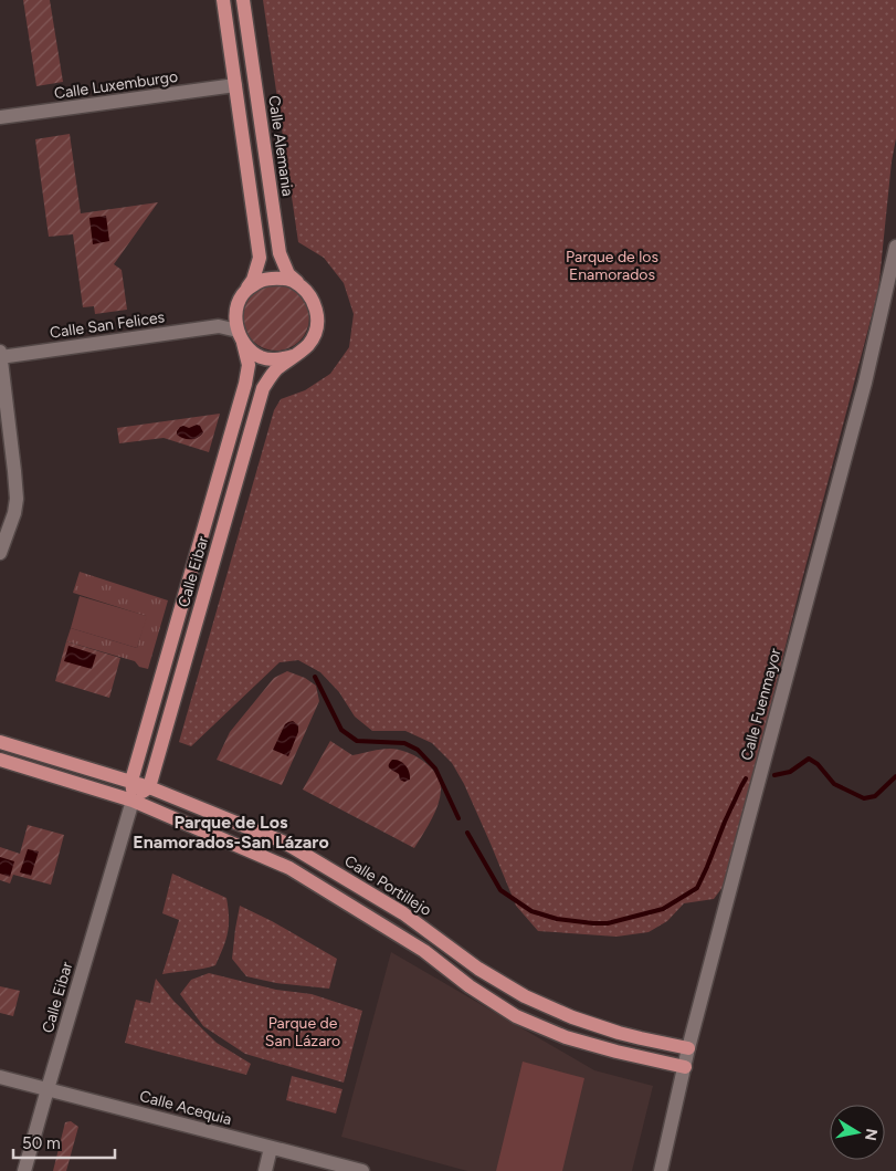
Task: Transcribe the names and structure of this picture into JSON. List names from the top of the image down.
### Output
{
  "streets": {
    "main road": ["Calle Alemania", "Calle Eibar", "Calle Portillejo"],
    "street": [
      "Calle Luxemburgo",
      "Calle San Felices",
      "Calle Fuenmayor",
      "Calle Acequia"
    ]
  },
  "crossings": [
    ["Calle Alemania", "Calle San Felices"],
    ["Calle Alemania", "Calle Eibar"],
    ["Calle San Felices", "Calle Eibar"],
    ["Calle Eibar", "Calle Portillejo"],
    ["Calle Eibar", "Calle Acequia"],
    ["Calle Fuenmayor", "Calle Portillejo"]
  ],
  "districts": ["Parque de Los Enamorados-San Lázaro"],
  "parks": ["Parque de los Enamorados", "Parque de San Lázaro"],
  "scale_bar": "50 m",
  "north": "right"
}
